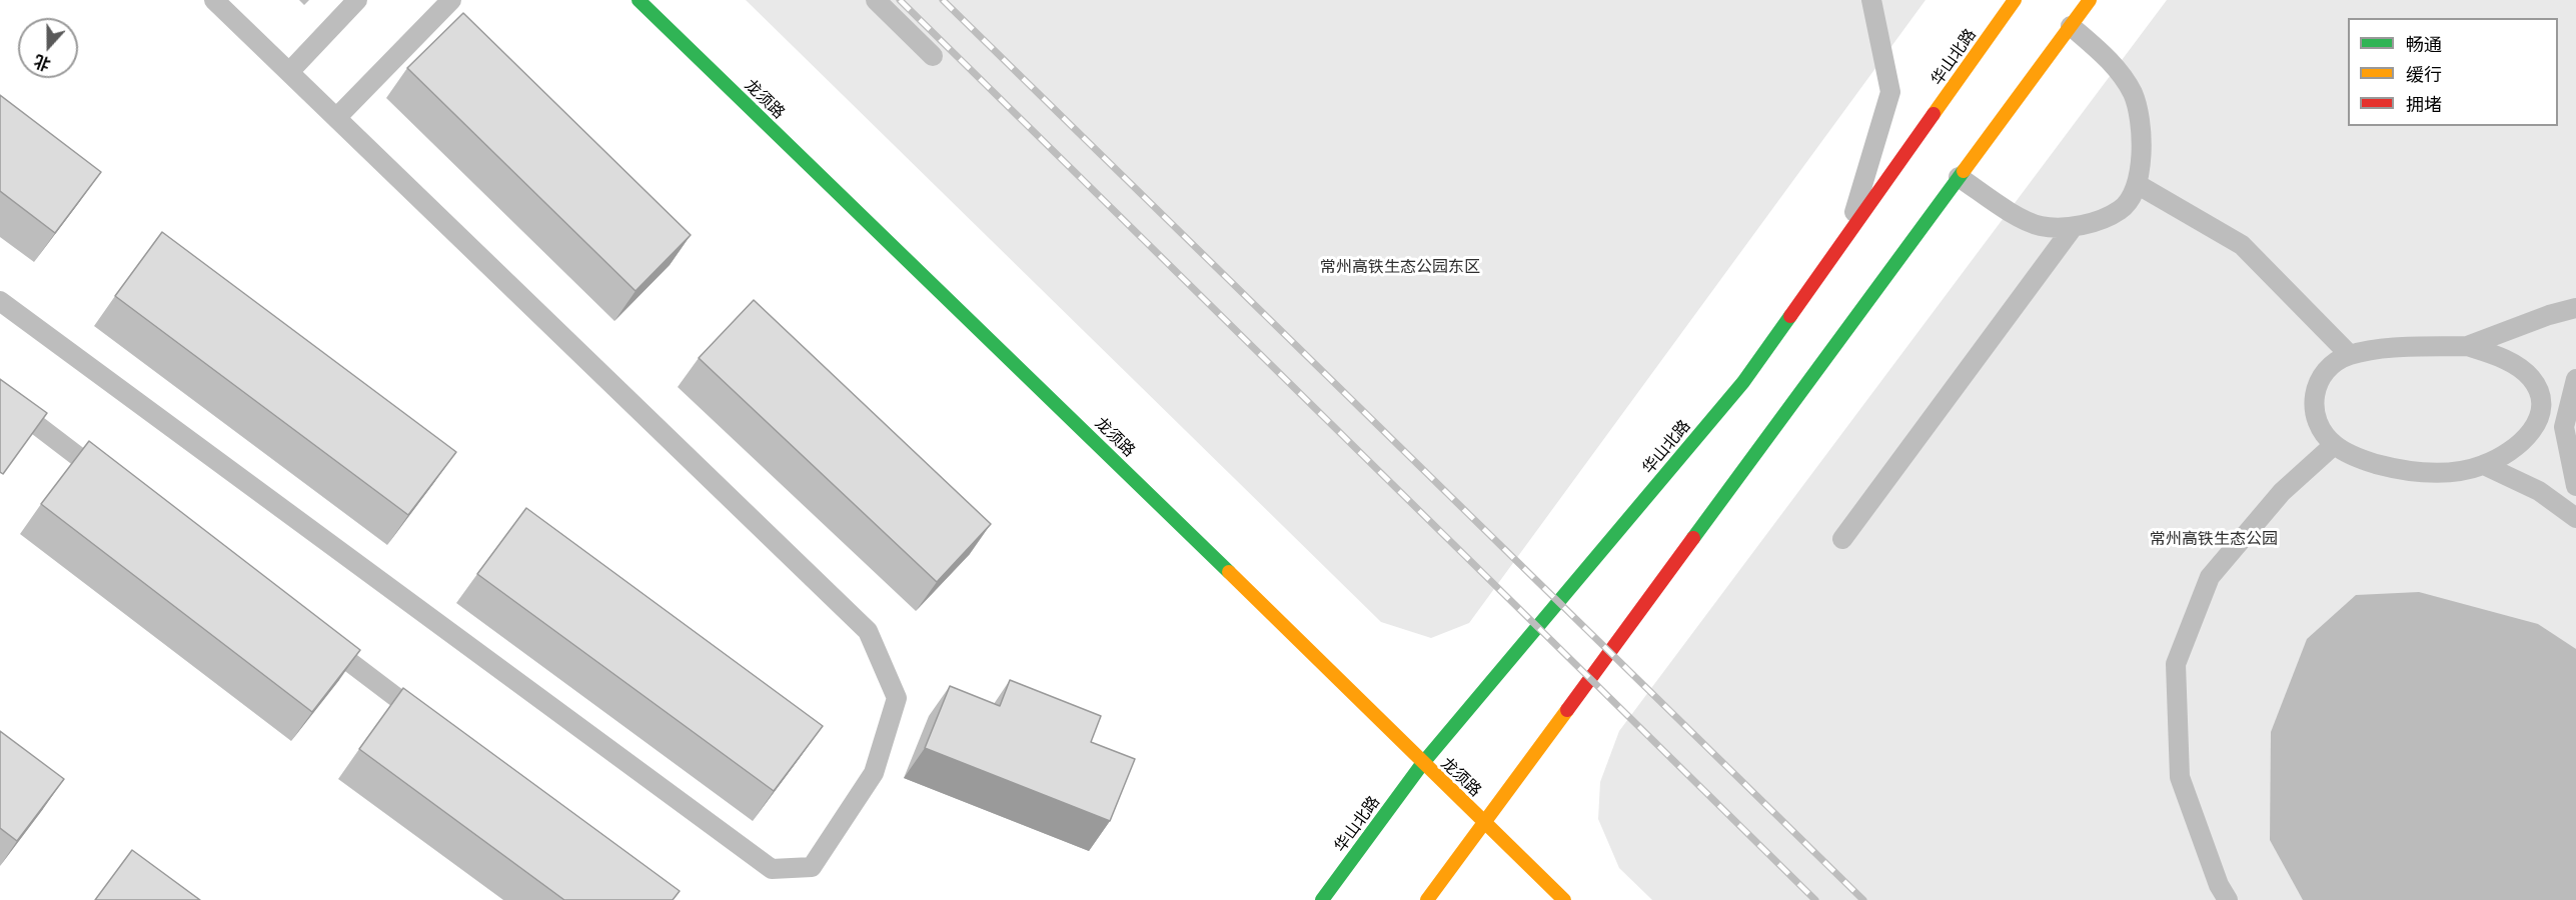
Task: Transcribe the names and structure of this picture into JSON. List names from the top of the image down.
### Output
{
  "streets": {
    "main road": ["华山北路", "龙须路"]
  },
  "crossings": [
    ["华山北路", "龙须路"]
  ],
  "parks": ["常州高铁生态公园东区", "常州高铁生态公园"],
  "legend": ["畅通", "缓行", "拥堵"],
  "north": "bottom"
}
